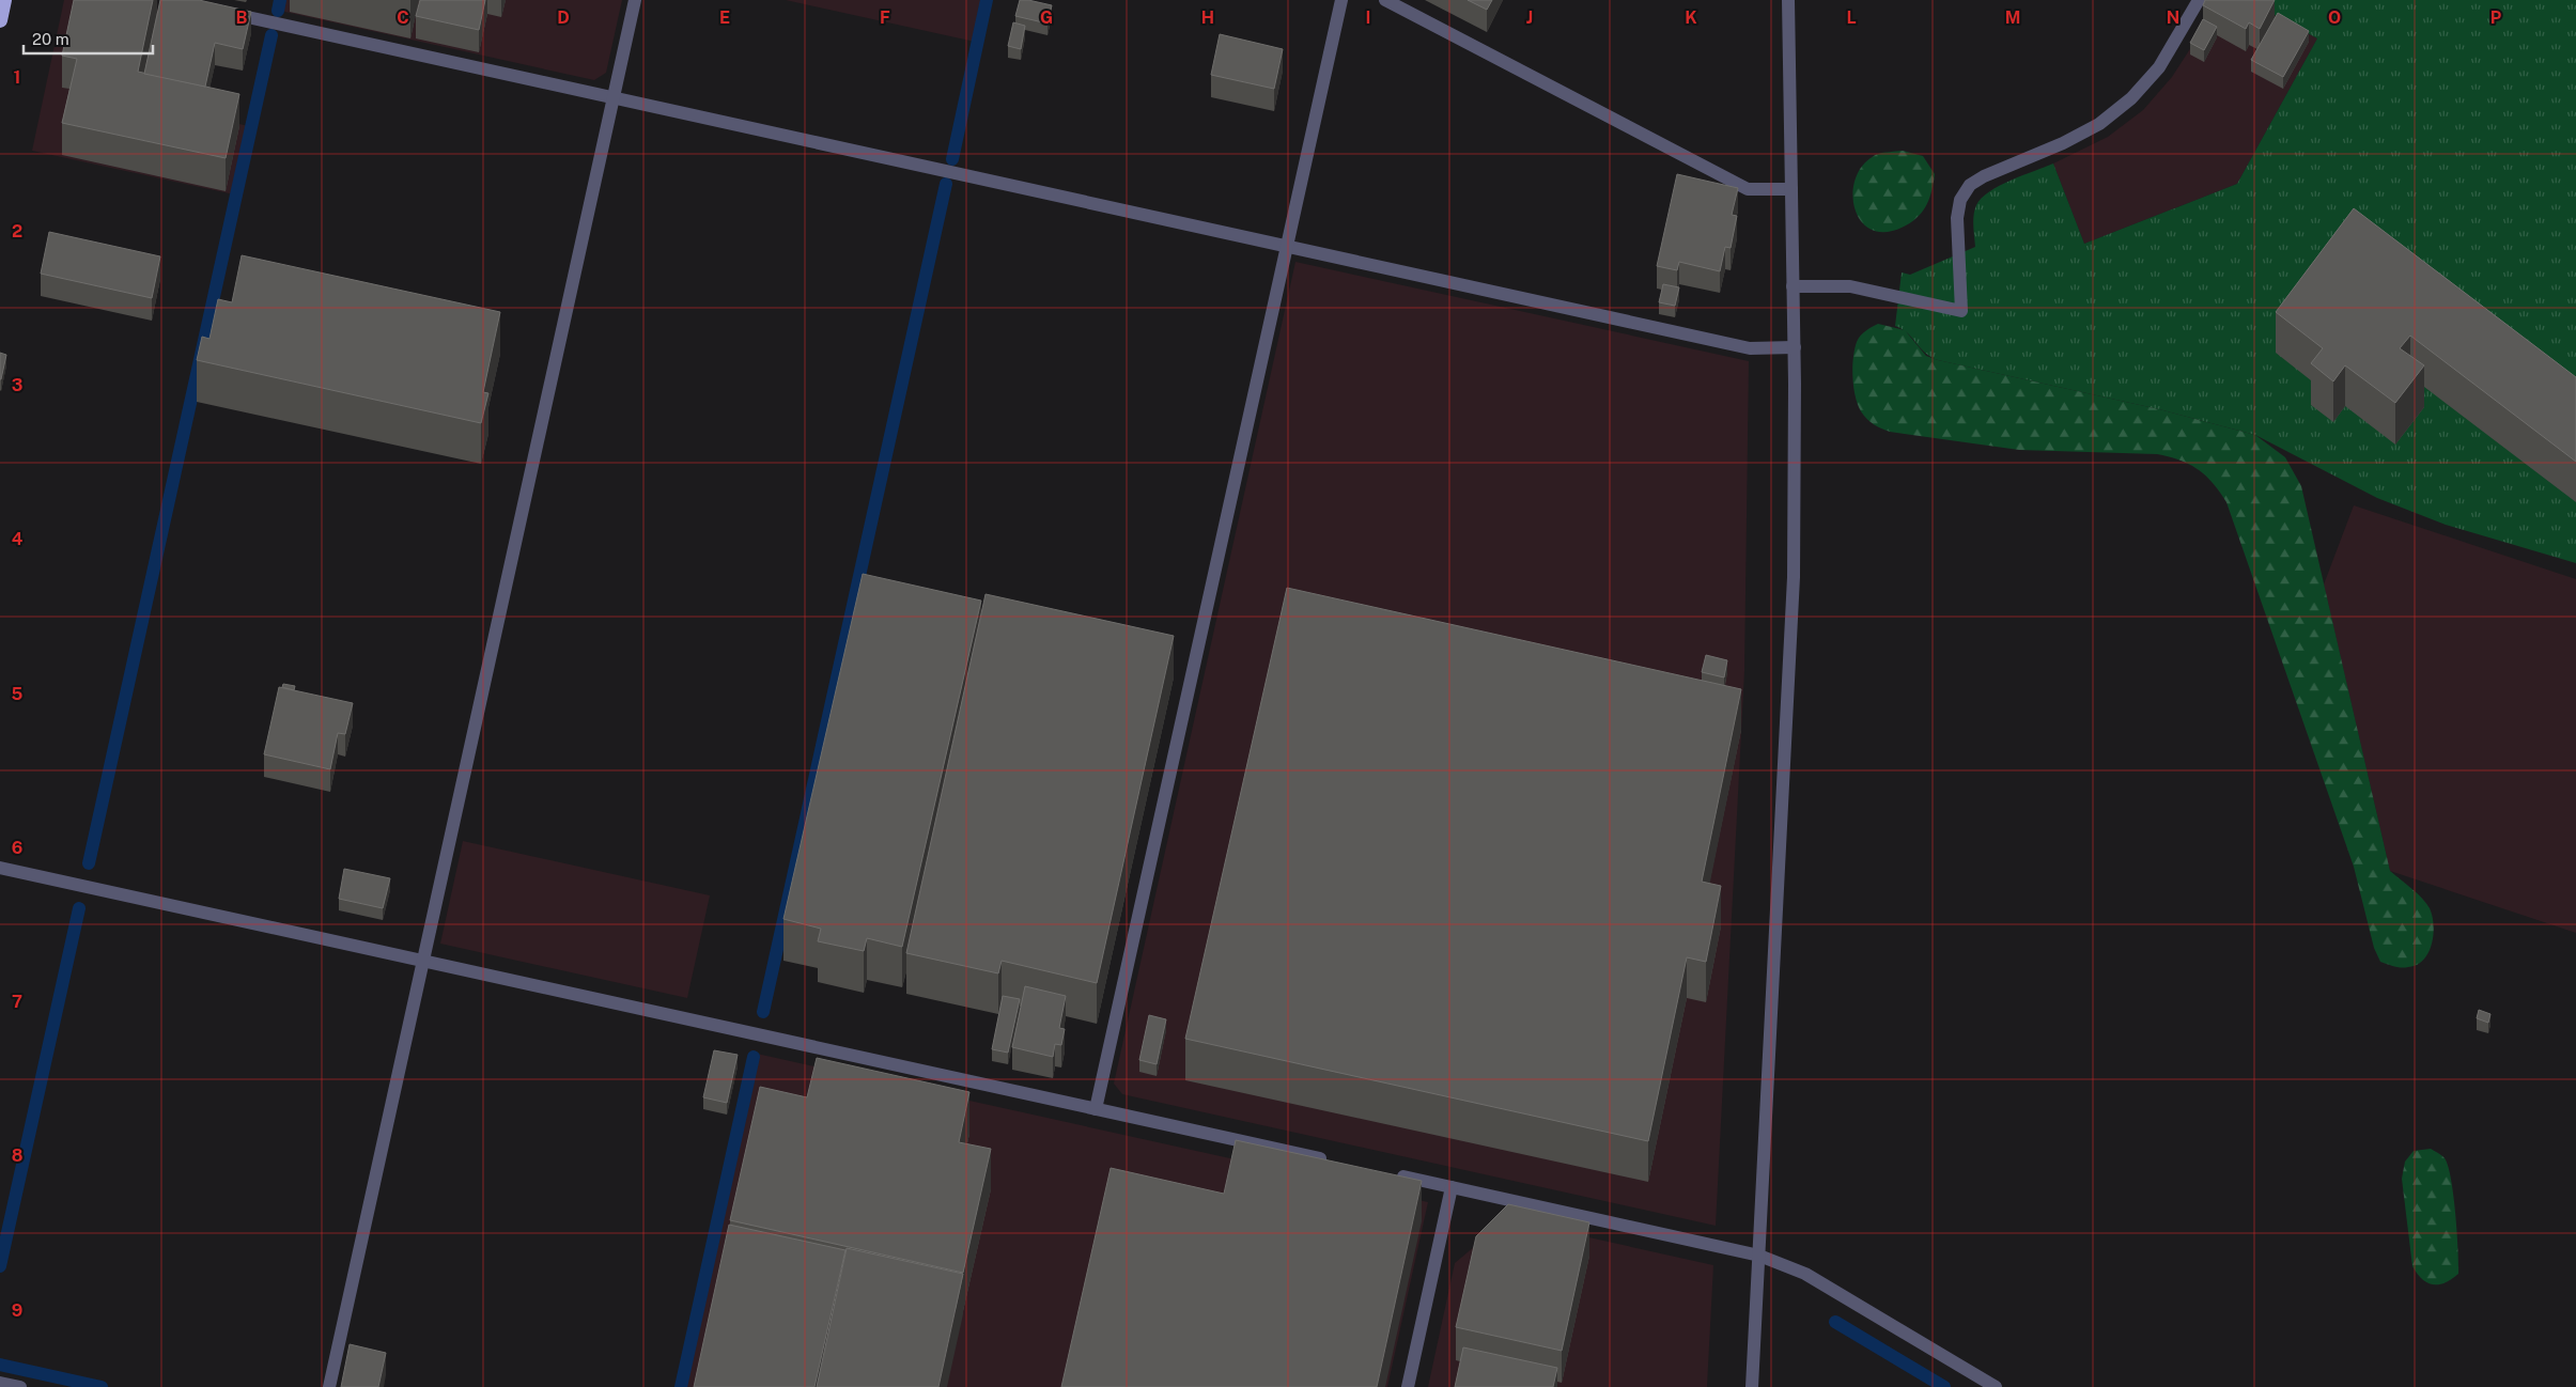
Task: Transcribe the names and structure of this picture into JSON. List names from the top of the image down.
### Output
{
  "scale_bar": "20 m",
  "grid": {
    "columns": [
      "B",
      "C",
      "D",
      "E",
      "F",
      "G",
      "H",
      "I",
      "J",
      "K",
      "L",
      "M",
      "N",
      "O",
      "P"
    ],
    "rows": [
      "1",
      "2",
      "3",
      "4",
      "5",
      "6",
      "7",
      "8",
      "9"
    ]
  }
}
